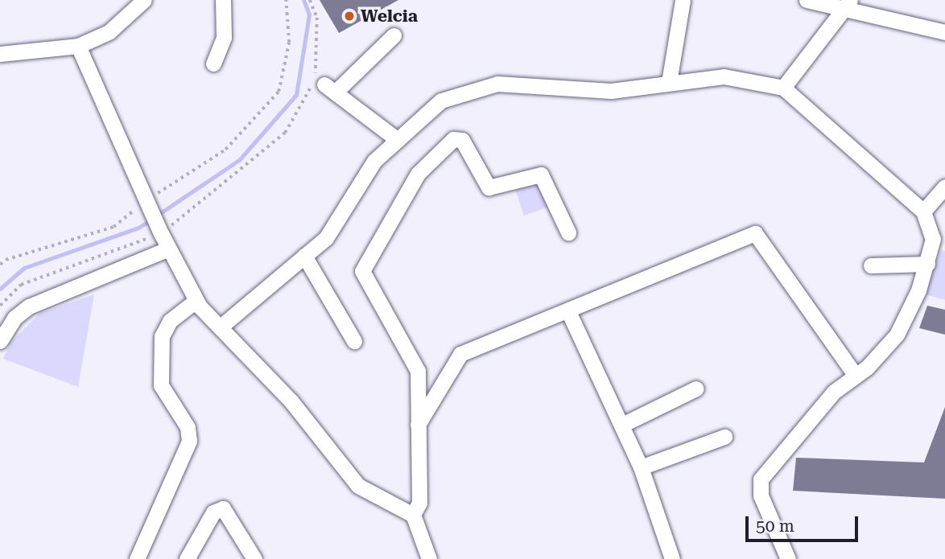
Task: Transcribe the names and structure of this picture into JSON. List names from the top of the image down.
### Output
{
  "places": ["Welcia"],
  "scale_bar": "50 m"
}
